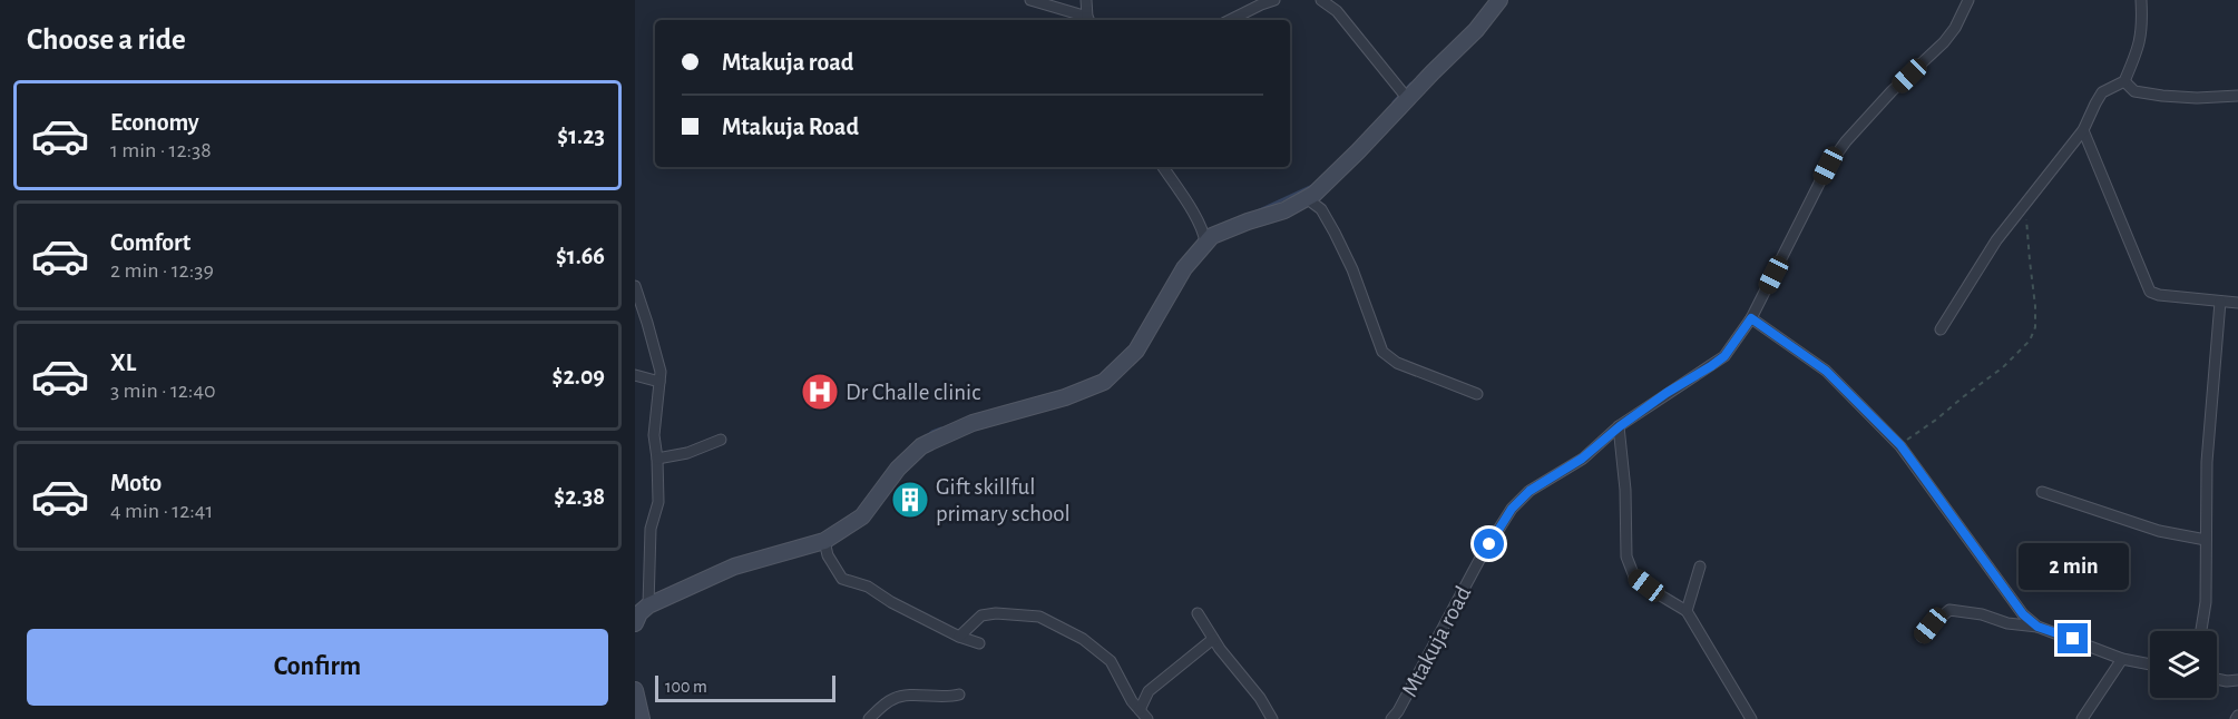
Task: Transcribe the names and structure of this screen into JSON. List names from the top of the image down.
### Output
{
  "streets": {
    "street": ["Mtakuja road"]
  },
  "places": {
    "hospital": ["Dr Challe clinic"],
    "building": ["Gift skillful primary school"]
  },
  "scale_bar": "100 m",
  "page": {
    "heading": "Choose a ride",
    "banner": ["Mtakuja road", "Mtakuja Road"],
    "list": [
      {
        "name": "Economy",
        "note": "1 min · 12:38",
        "value": "$1.23"
      },
      {
        "name": "Comfort",
        "note": "2 min · 12:39",
        "value": "$1.66"
      },
      {
        "name": "XL",
        "note": "3 min · 12:40",
        "value": "$2.09"
      },
      {
        "name": "Moto",
        "note": "4 min · 12:41",
        "value": "$2.38"
      }
    ],
    "bubble": "2 min",
    "buttons": "Confirm",
    "scale": "100 m"
  }
}
